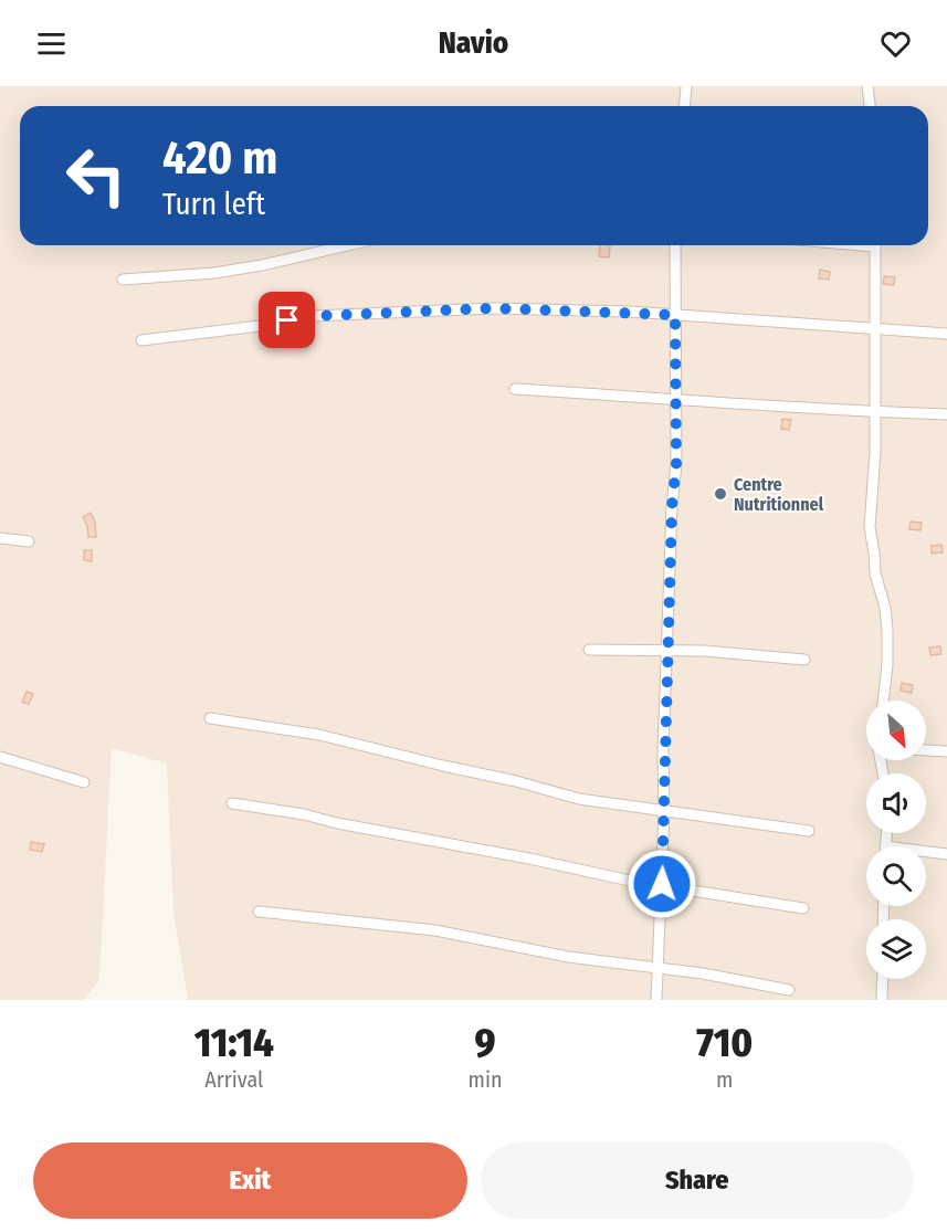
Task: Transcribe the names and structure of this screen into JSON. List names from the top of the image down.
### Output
{
  "places": ["Centre Nutritionnel"],
  "north": "bottom right",
  "page": {
    "header": "Navio",
    "turn": ["420 m", "Turn left"],
    "eta": [
      "11:14",
      "Arrival",
      "9",
      "min",
      "710",
      "m"
    ],
    "buttons": ["Exit", "Share"]
  }
}
